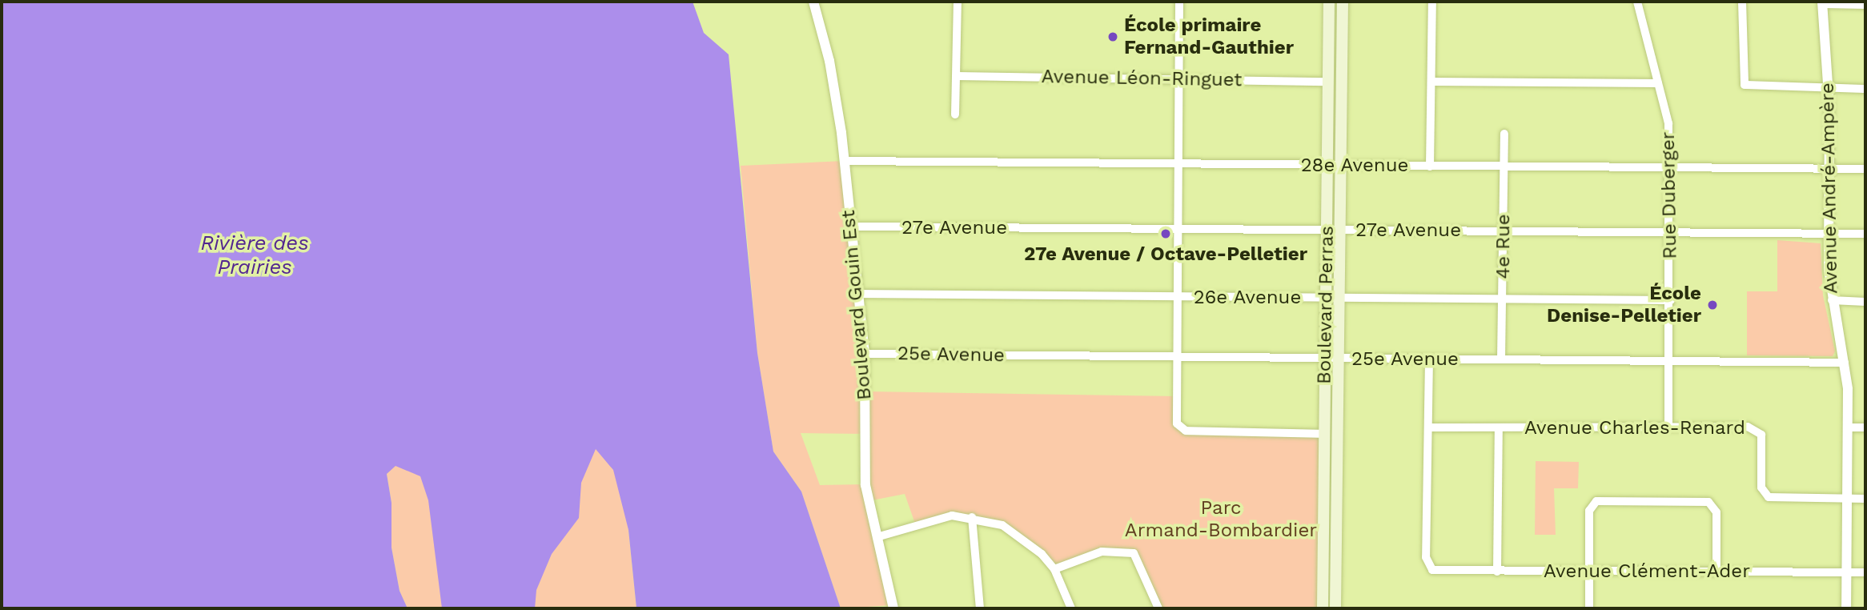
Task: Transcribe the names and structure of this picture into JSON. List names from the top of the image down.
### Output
{
  "streets": {
    "main road": ["Boulevard Perras"],
    "street": [
      "Avenue Léon-Ringuet",
      "28e Avenue",
      "Avenue André-Ampère",
      "Rue Duberger",
      "27e Avenue",
      "4e Rue",
      "26e Avenue",
      "Boulevard Gouin Est",
      "25e Avenue",
      "Avenue Charles-Renard",
      "Avenue Clément-Ader"
    ]
  },
  "crossings": [
    ["Avenue Léon-Ringuet", "Boulevard Perras"],
    ["28e Avenue", "Avenue André-Ampère"],
    ["28e Avenue", "Rue Duberger"],
    ["28e Avenue", "4e Rue"],
    ["28e Avenue", "Boulevard Gouin Est"],
    ["28e Avenue", "Boulevard Perras"],
    ["Avenue André-Ampère", "27e Avenue"],
    ["Avenue André-Ampère", "25e Avenue"],
    ["Avenue André-Ampère", "Avenue Charles-Renard"],
    ["Avenue André-Ampère", "Avenue Clément-Ader"],
    ["Rue Duberger", "27e Avenue"],
    ["Rue Duberger", "26e Avenue"],
    ["Rue Duberger", "25e Avenue"],
    ["Rue Duberger", "Avenue Charles-Renard"],
    ["27e Avenue", "4e Rue"],
    ["27e Avenue", "Boulevard Gouin Est"],
    ["27e Avenue", "Boulevard Perras"],
    ["4e Rue", "26e Avenue"],
    ["4e Rue", "25e Avenue"],
    ["26e Avenue", "Boulevard Gouin Est"],
    ["26e Avenue", "Boulevard Perras"],
    ["Boulevard Gouin Est", "25e Avenue"],
    ["Boulevard Perras", "25e Avenue"],
    ["Avenue Charles-Renard", "Avenue Clément-Ader"]
  ],
  "water": ["Rivière des Prairies"],
  "parks": ["Parc Armand-Bombardier"],
  "places": ["École primaire Fernand-Gauthier", "27e Avenue / Octave-Pelletier", "École Denise-Pelletier"]
}
